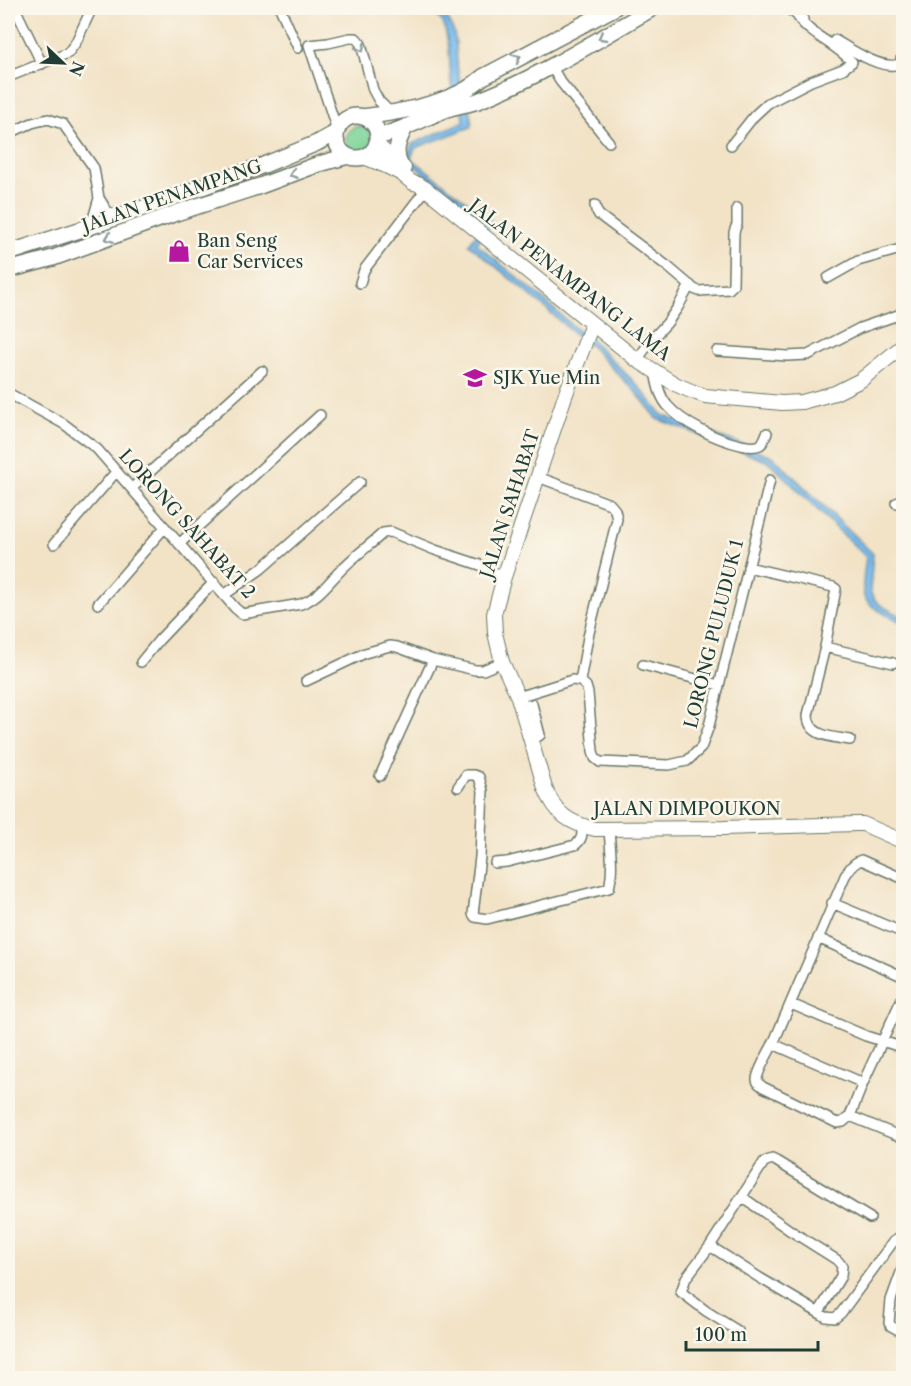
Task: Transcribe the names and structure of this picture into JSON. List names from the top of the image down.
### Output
{
  "streets": {
    "main road": ["JALAN PENAMPANG"],
    "street": [
      "JALAN PENAMPANG LAMA",
      "JALAN SAHABAT",
      "LORONG SAHABAT 2",
      "LORONG PULUDUK 1",
      "JALAN DIMPOUKON"
    ]
  },
  "crossings": [
    ["JALAN PENAMPANG", "JALAN PENAMPANG LAMA"],
    ["JALAN PENAMPANG LAMA", "JALAN SAHABAT"],
    ["JALAN SAHABAT", "LORONG SAHABAT 2"],
    ["JALAN SAHABAT", "JALAN DIMPOUKON"]
  ],
  "places": {
    "shop": ["Ban Seng Car Services"],
    "school or university": ["SJK Yue Min"]
  },
  "scale_bar": "100 m",
  "north": "bottom right"
}
